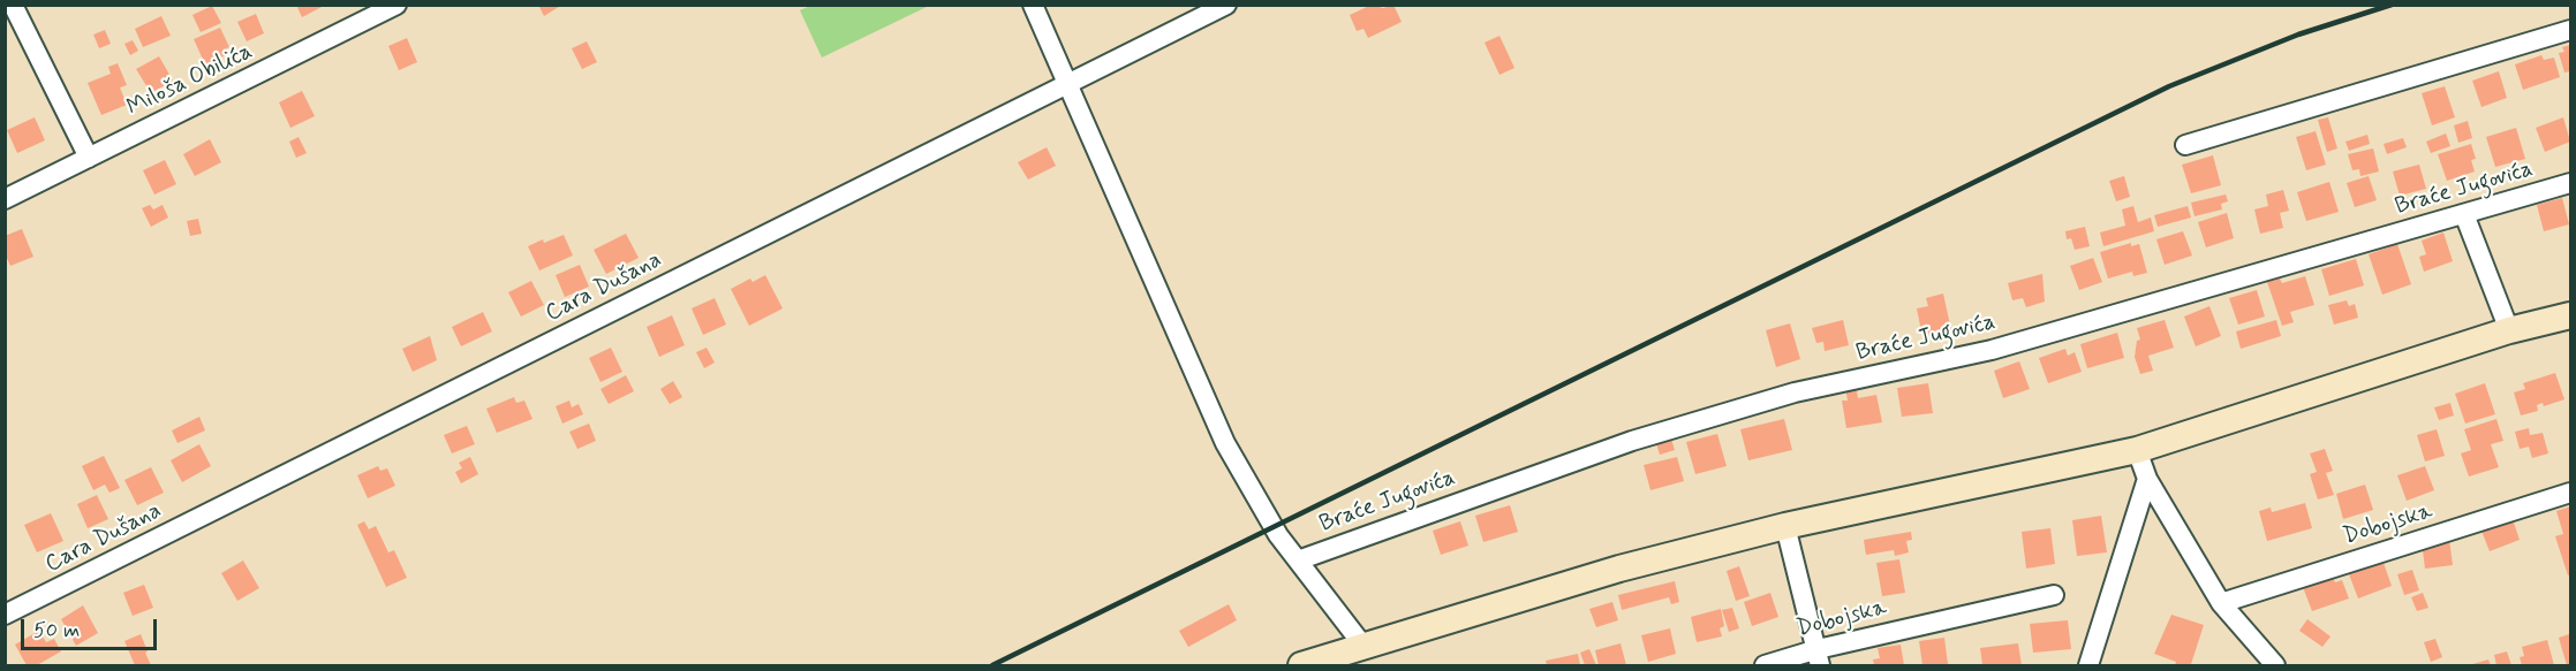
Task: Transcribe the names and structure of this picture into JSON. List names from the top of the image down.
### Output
{
  "streets": {
    "street": [
      "Miloša Obilića",
      "Braće Jugovića",
      "Cara Dušana",
      "Dobojska"
    ]
  },
  "scale_bar": "50 m"
}
